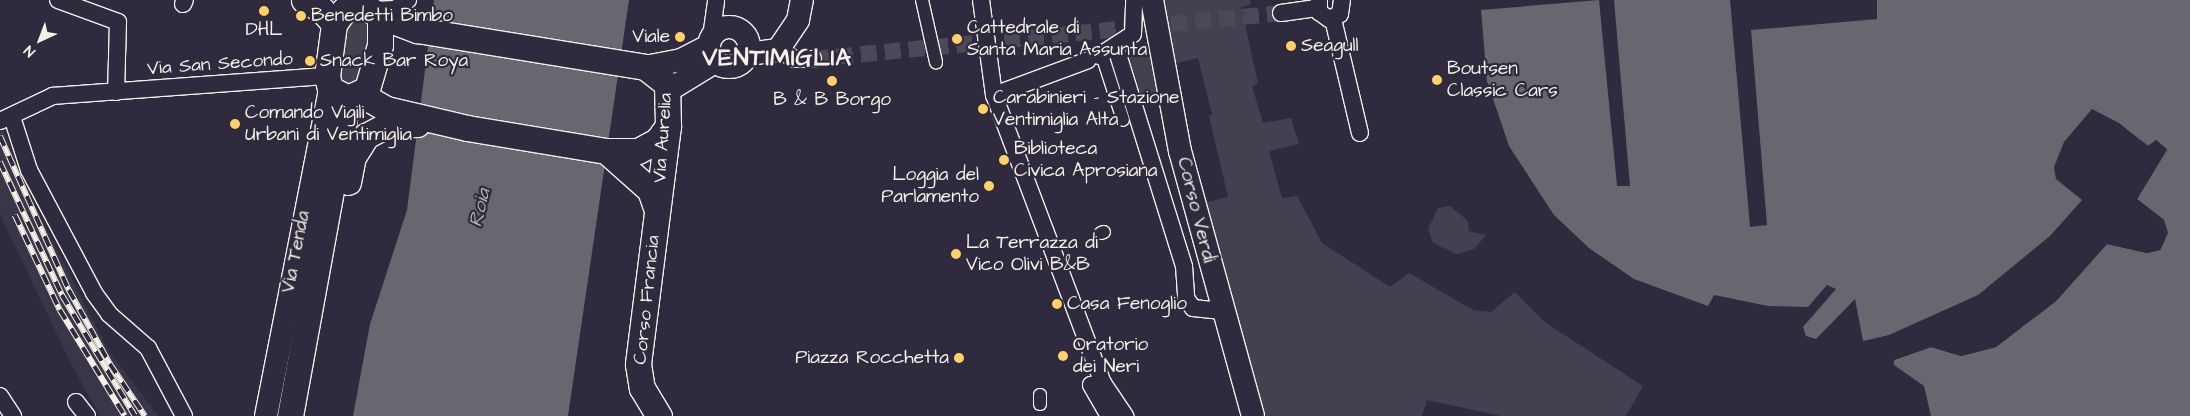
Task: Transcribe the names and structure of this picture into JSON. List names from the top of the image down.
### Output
{
  "streets": {
    "main road": [
      "Via Aurelia",
      "Corso Verdi",
      "Via Tenda",
      "Corso Francia"
    ],
    "street": ["Via San Secondo"]
  },
  "crossings": [
    ["Via San Secondo", "Via Tenda"],
    ["Via Aurelia", "Corso Francia"]
  ],
  "districts": ["VENTIMIGLIA"],
  "water": ["Roia"],
  "places": [
    "DHL",
    "Benedetti Bimbo",
    "Viale",
    "Cattedrale di Santa Maria Assunta",
    "Seagull",
    "Snack Bar Roya",
    "Boutsen Classic Cars",
    "B & B Borgo",
    "Carabinieri – Stazione Ventimiglia Alta",
    "Comando Vigili Urbani di Ventimiglia",
    "Biblioteca Civica Aprosiana",
    "Loggia del Parlamento",
    "La Terrazza di Vico Olivi B&B",
    "Casa Fenoglio",
    "Oratorio dei Neri",
    "Piazza Rocchetta"
  ],
  "north": "bottom left"
}
